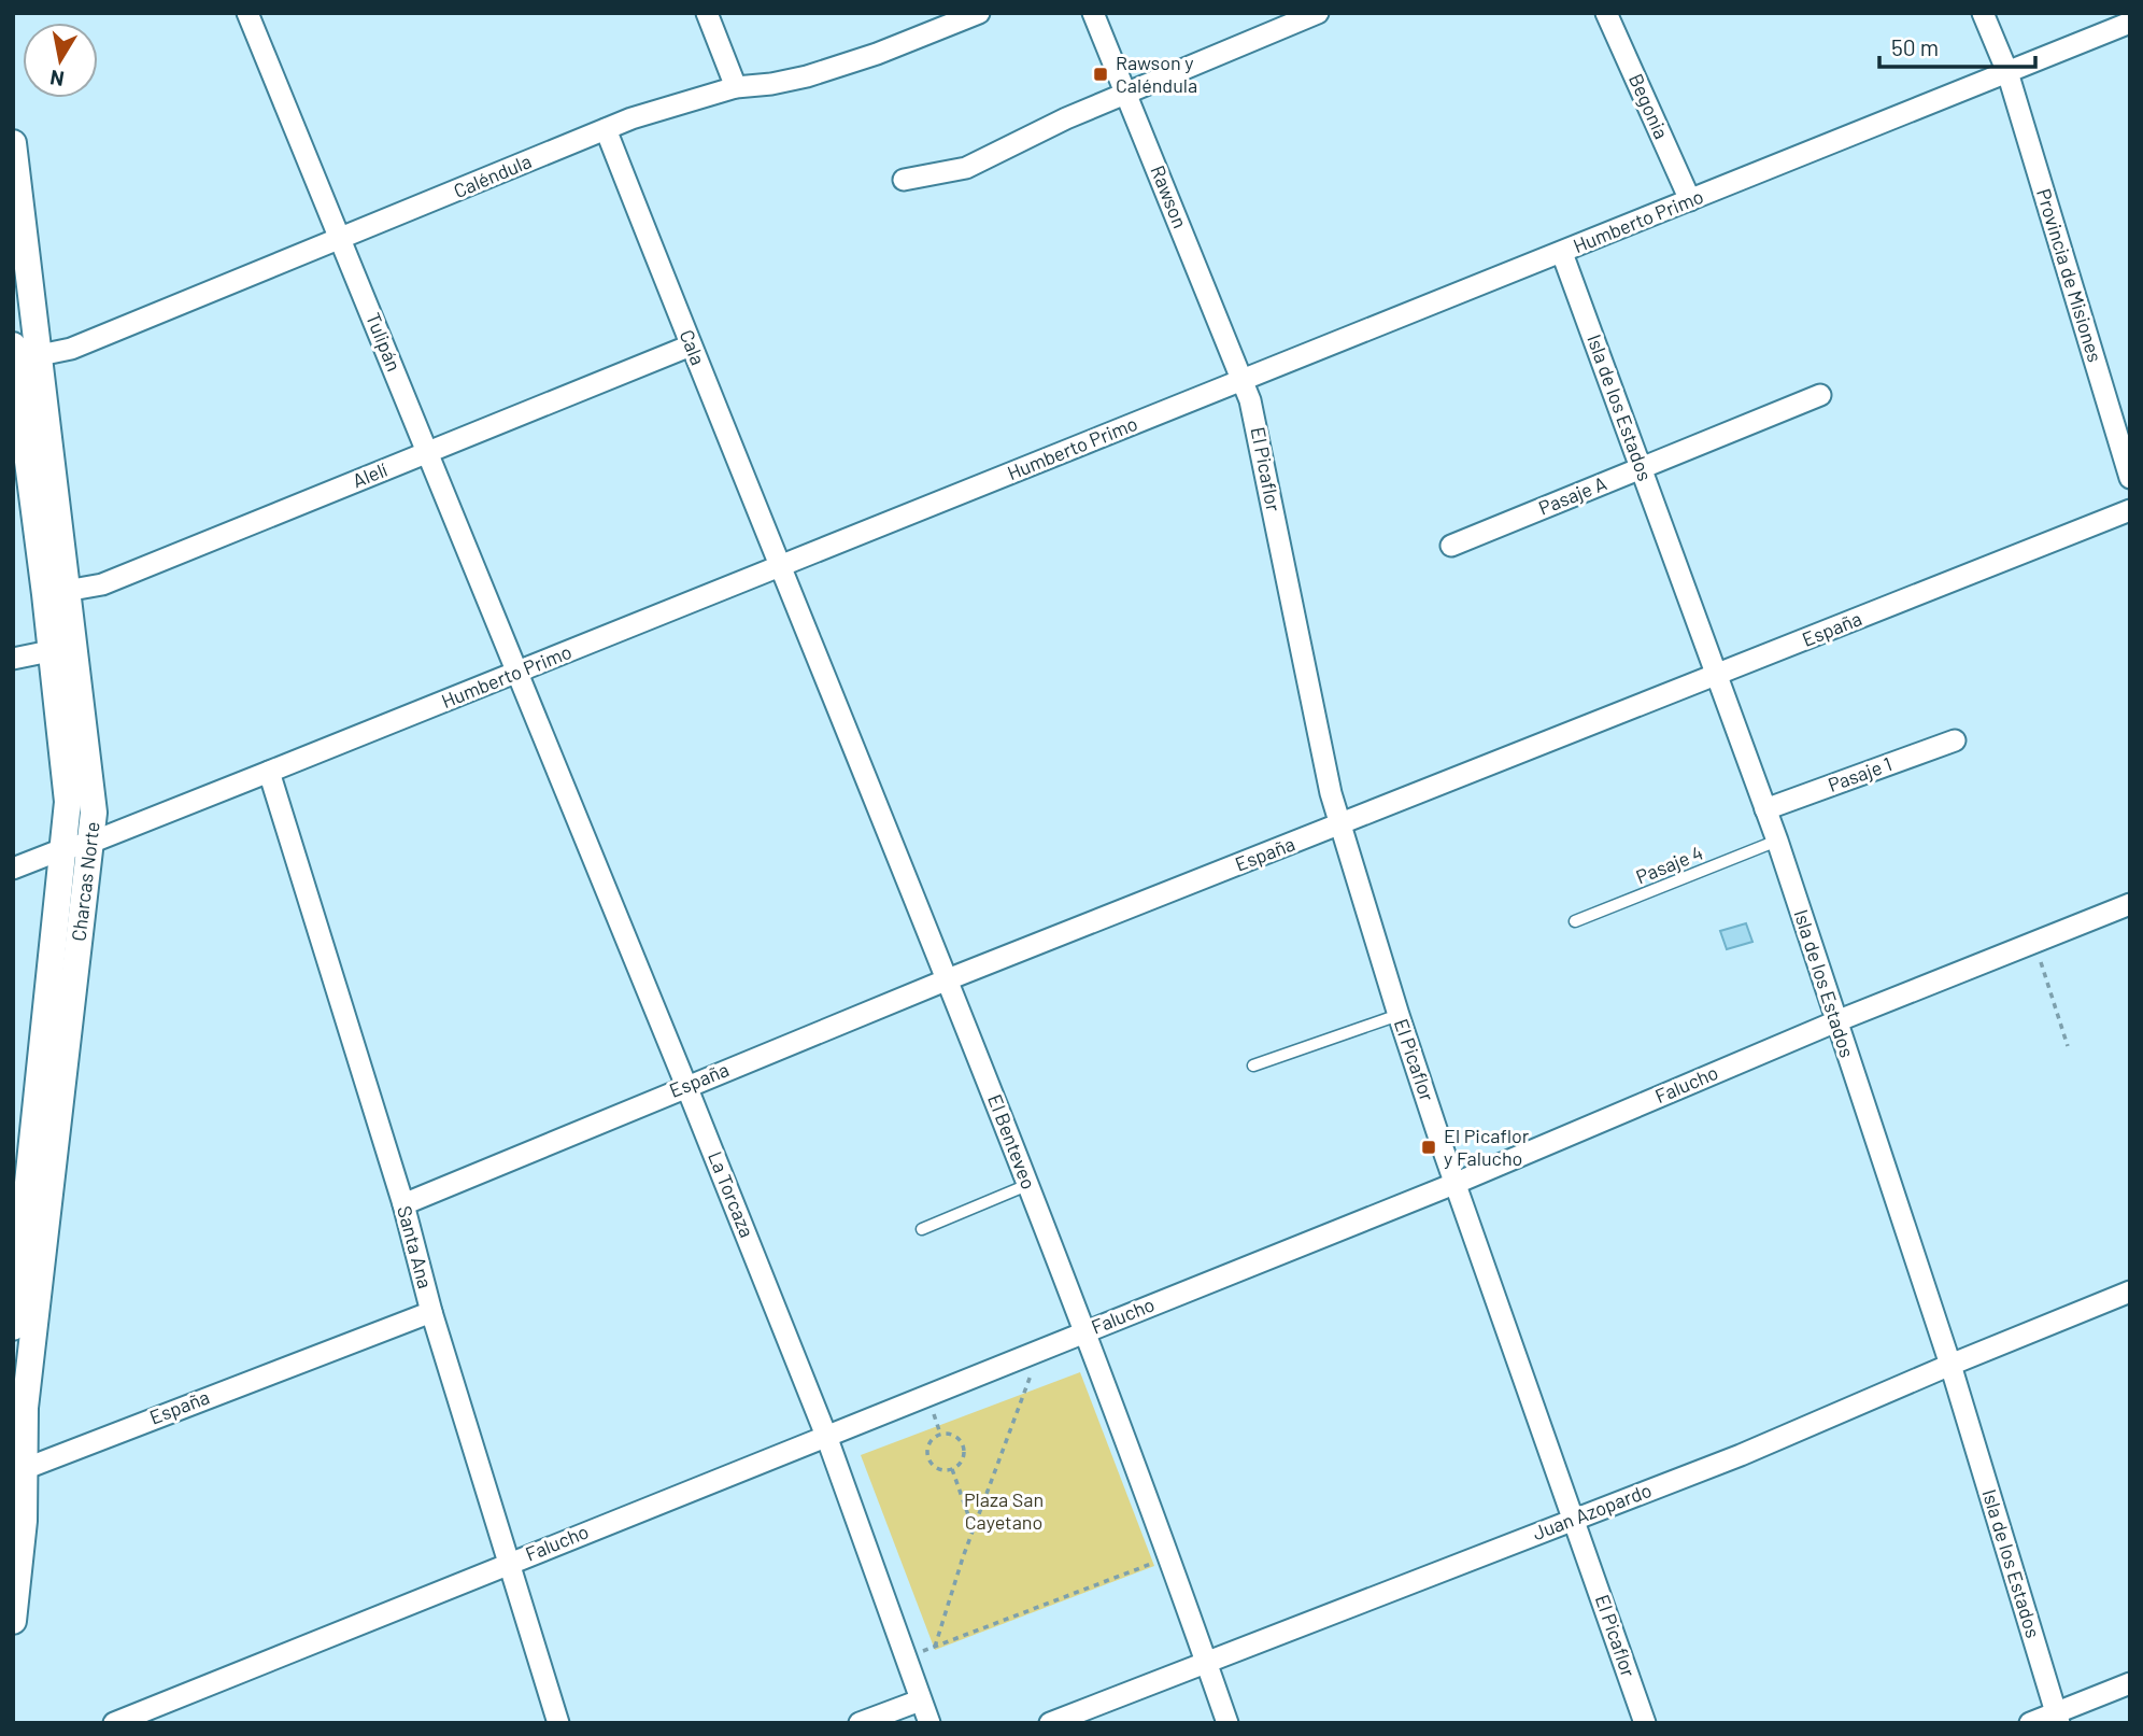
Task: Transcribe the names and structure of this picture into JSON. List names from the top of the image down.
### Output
{
  "streets": {
    "street": [
      "Begonia",
      "Caléndula",
      "Rawson",
      "Humberto Primo",
      "Provincia de Misiones",
      "Tulipán",
      "Cala",
      "Isla de los Estados",
      "El Picaflor",
      "Alelí",
      "Pasaje A",
      "España",
      "Pasaje 1",
      "Charcas Norte",
      "Falucho",
      "El Benteveo",
      "La Torcaza",
      "Santa Ana",
      "Juan Azopardo"
    ],
    "lane": ["Pasaje 4"]
  },
  "crossings": [
    ["Begonia", "Humberto Primo"],
    ["Caléndula", "Tulipán"],
    ["Caléndula", "Cala"],
    ["Caléndula", "Charcas Norte"],
    ["Rawson", "Humberto Primo"],
    ["Rawson", "El Picaflor"],
    ["Humberto Primo", "Provincia de Misiones"],
    ["Humberto Primo", "Tulipán"],
    ["Humberto Primo", "Cala"],
    ["Humberto Primo", "Isla de los Estados"],
    ["Humberto Primo", "El Picaflor"],
    ["Humberto Primo", "Charcas Norte"],
    ["Humberto Primo", "El Benteveo"],
    ["Humberto Primo", "La Torcaza"],
    ["Humberto Primo", "Santa Ana"],
    ["Tulipán", "Alelí"],
    ["Tulipán", "La Torcaza"],
    ["Cala", "Alelí"],
    ["Cala", "El Benteveo"],
    ["Isla de los Estados", "Pasaje A"],
    ["Isla de los Estados", "España"],
    ["Isla de los Estados", "Pasaje 1"],
    ["Isla de los Estados", "Pasaje 4"],
    ["Isla de los Estados", "Falucho"],
    ["Isla de los Estados", "Juan Azopardo"],
    ["El Picaflor", "España"],
    ["El Picaflor", "Falucho"],
    ["El Picaflor", "Juan Azopardo"],
    ["Alelí", "Charcas Norte"],
    ["España", "Charcas Norte"],
    ["España", "El Benteveo"],
    ["España", "La Torcaza"],
    ["España", "Santa Ana"],
    ["Falucho", "El Benteveo"],
    ["Falucho", "La Torcaza"],
    ["Falucho", "Santa Ana"],
    ["El Benteveo", "Juan Azopardo"]
  ],
  "parks": ["Plaza San Cayetano"],
  "places": {
    "transit": ["Rawson y Caléndula", "El Picaflor y Falucho"]
  },
  "scale_bar": "50 m",
  "north": "bottom"
}
